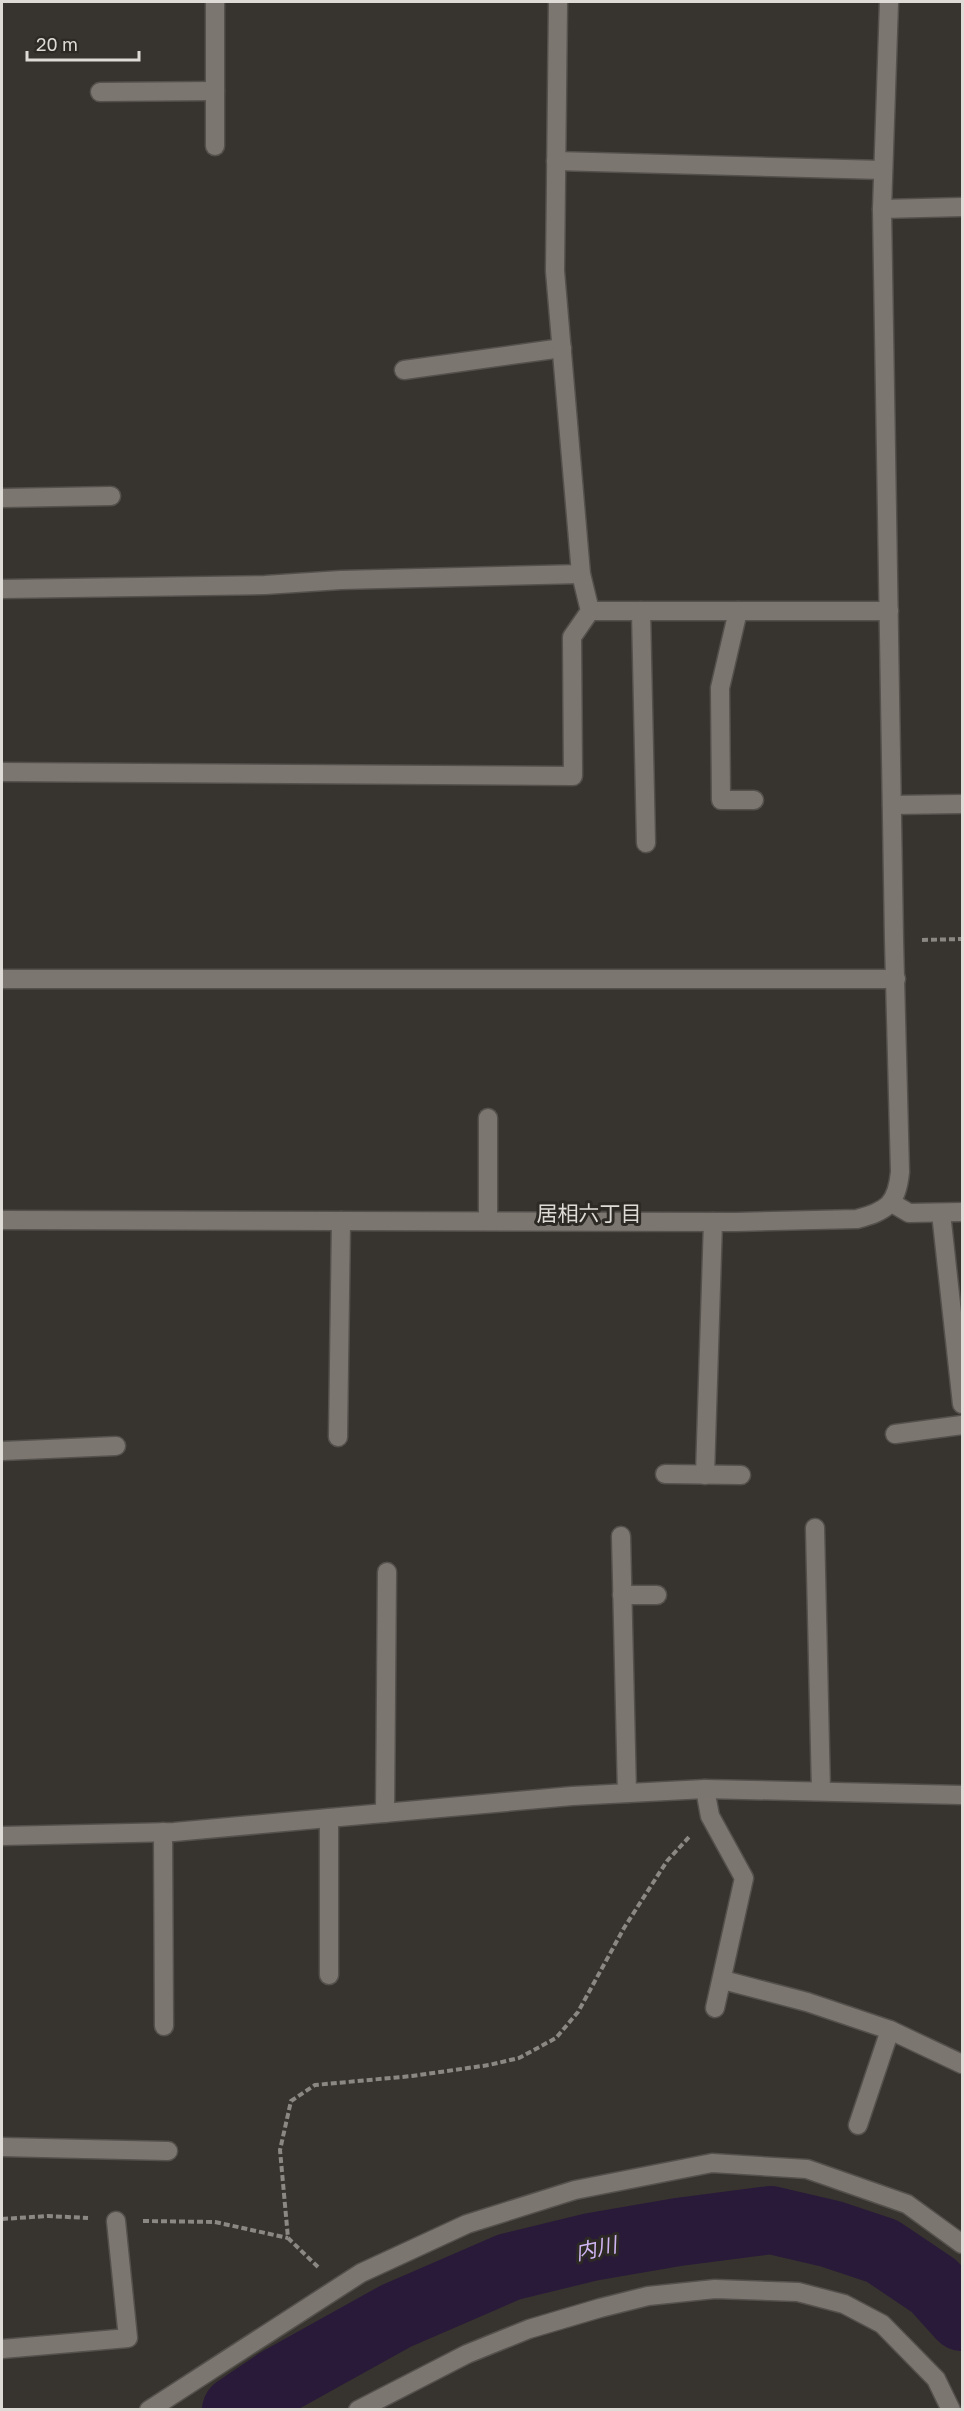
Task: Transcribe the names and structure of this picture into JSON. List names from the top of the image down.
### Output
{
  "districts": ["居相六丁目"],
  "water": ["内川"],
  "scale_bar": "20 m"
}
